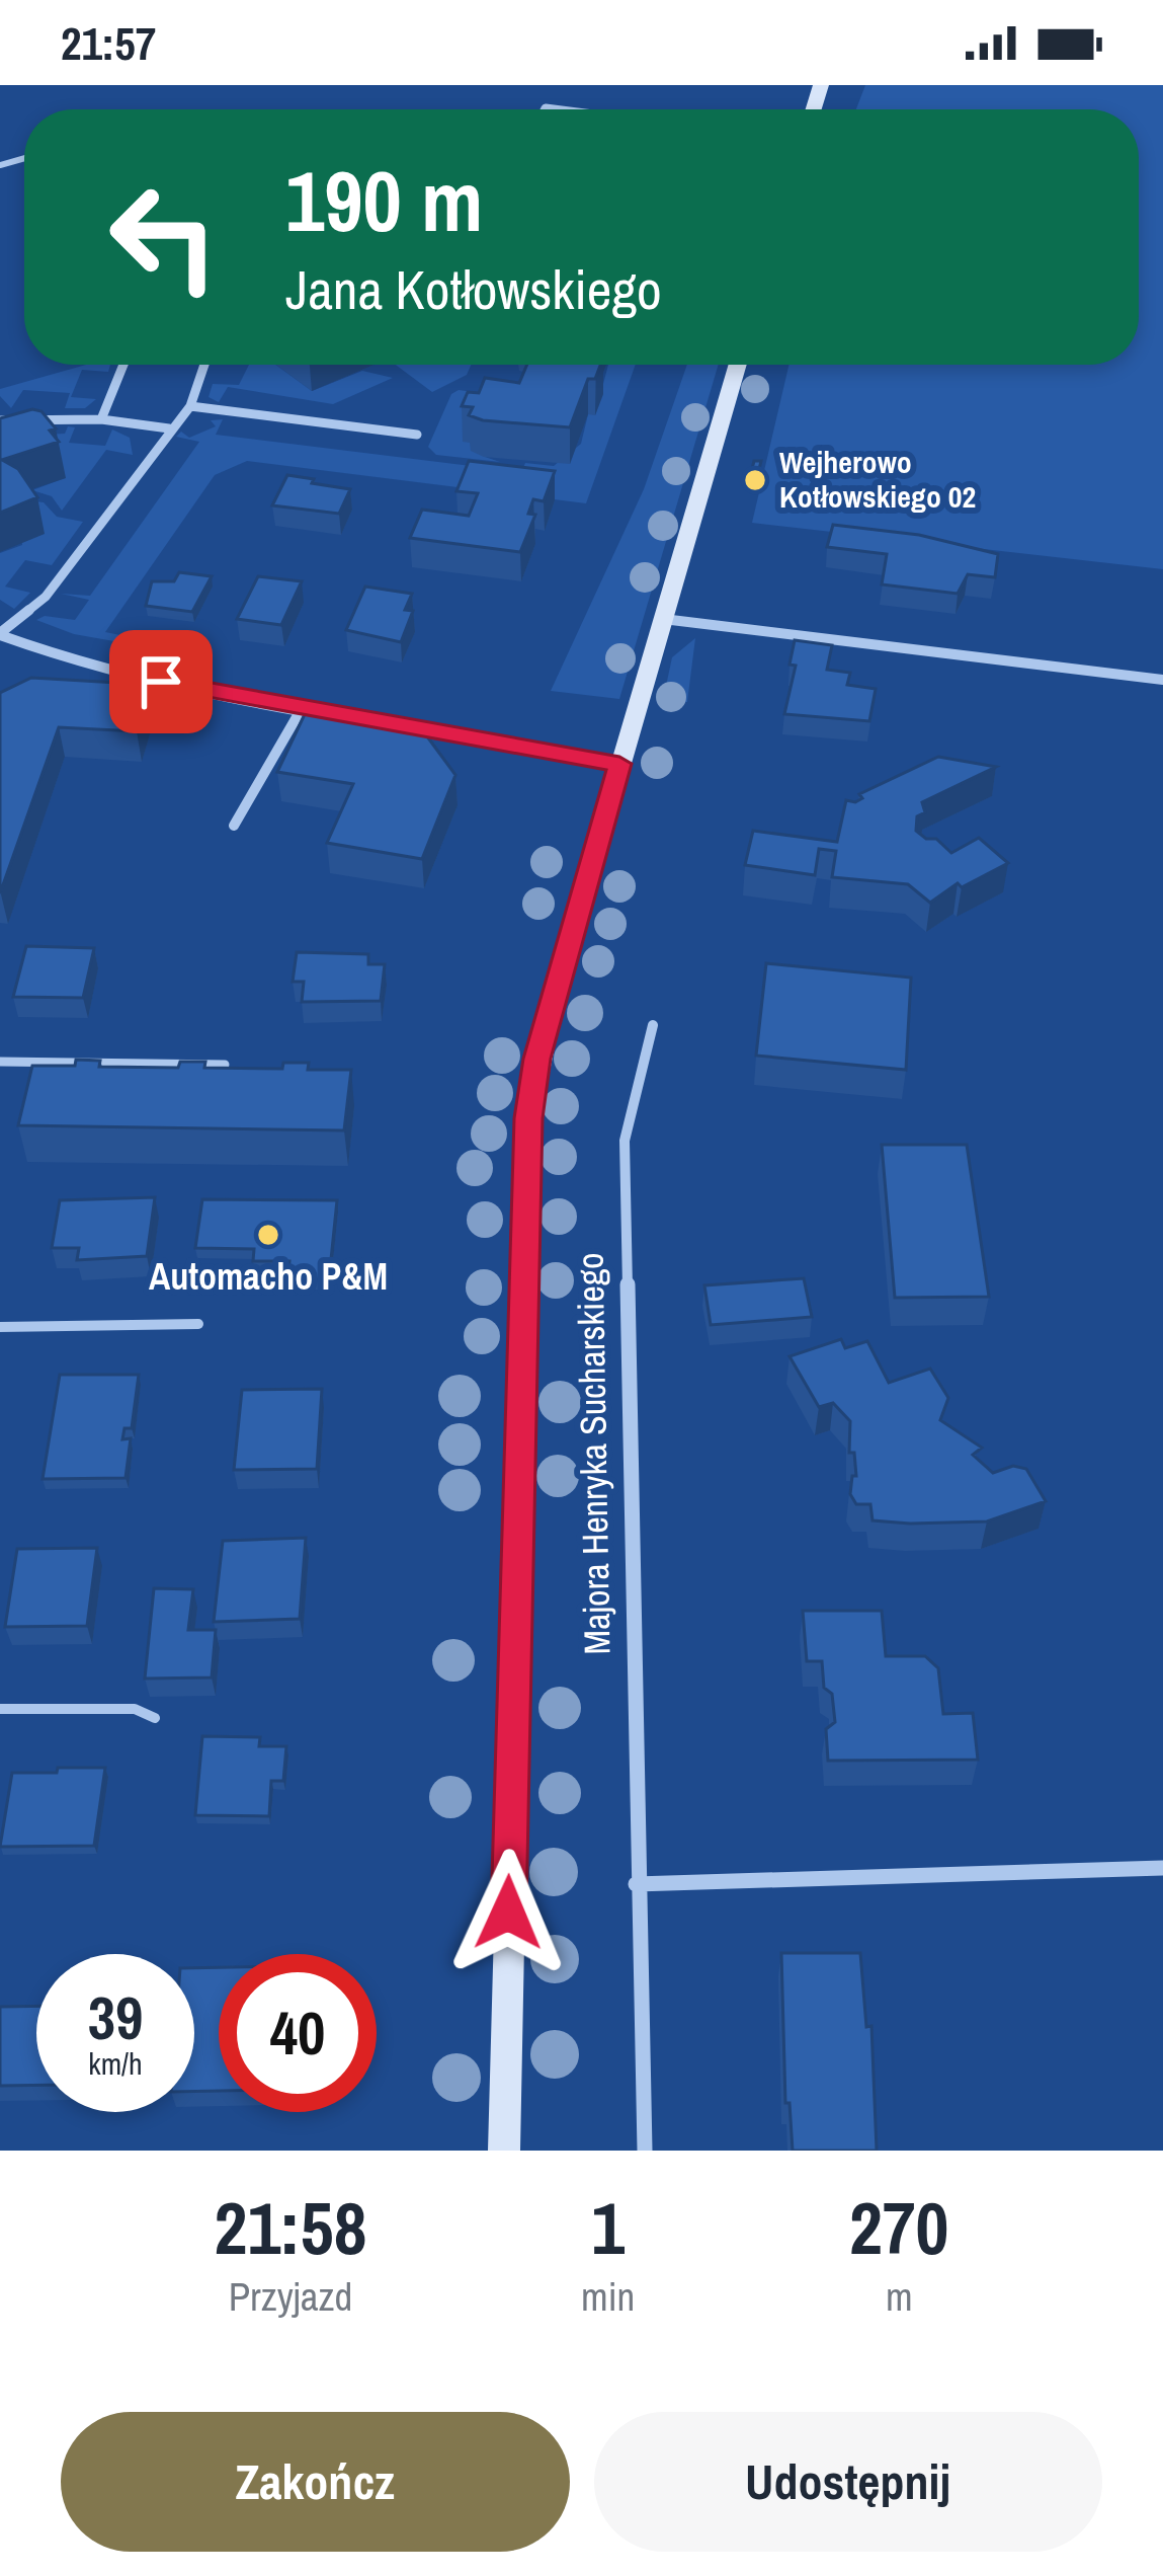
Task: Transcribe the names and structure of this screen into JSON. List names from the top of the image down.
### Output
{
  "streets": {
    "street": ["Majora Henryka Sucharskiego"]
  },
  "places": ["Wejherowo Kotłowskiego 02", "Automacho P&M"],
  "page": {
    "status": "21:57",
    "turn": ["190 m", "Jana Kotłowskiego"],
    "speed": "39 km/h",
    "limit": "40",
    "eta": [
      "21:58",
      "Przyjazd",
      "1",
      "min",
      "270",
      "m"
    ],
    "buttons": ["Zakończ", "Udostępnij"]
  }
}
